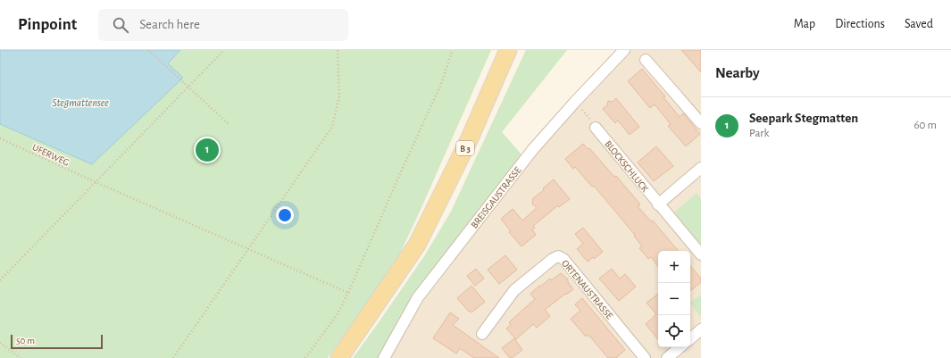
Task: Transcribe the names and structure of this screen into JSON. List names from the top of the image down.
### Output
{
  "streets": {
    "main road": ["B 3"],
    "street": ["BLOCKSCHLUCK", "BREISGAUSTRASSE", "ORTENAUSTRASSE"],
    "path": ["UFERWEG"]
  },
  "water": ["Stegmattensee"],
  "scale_bar": "50 m",
  "page": {
    "header": "Pinpoint",
    "search": "Search here",
    "nav": ["Map", "Directions", "Saved"],
    "heading": "Nearby",
    "list": [
      {
        "mark": "1",
        "name": "Seepark Stegmatten",
        "note": "Park",
        "value": "60 m"
      }
    ],
    "pins": "1",
    "map_buttons": ["+", "−"],
    "scale": "50 m"
  }
}
